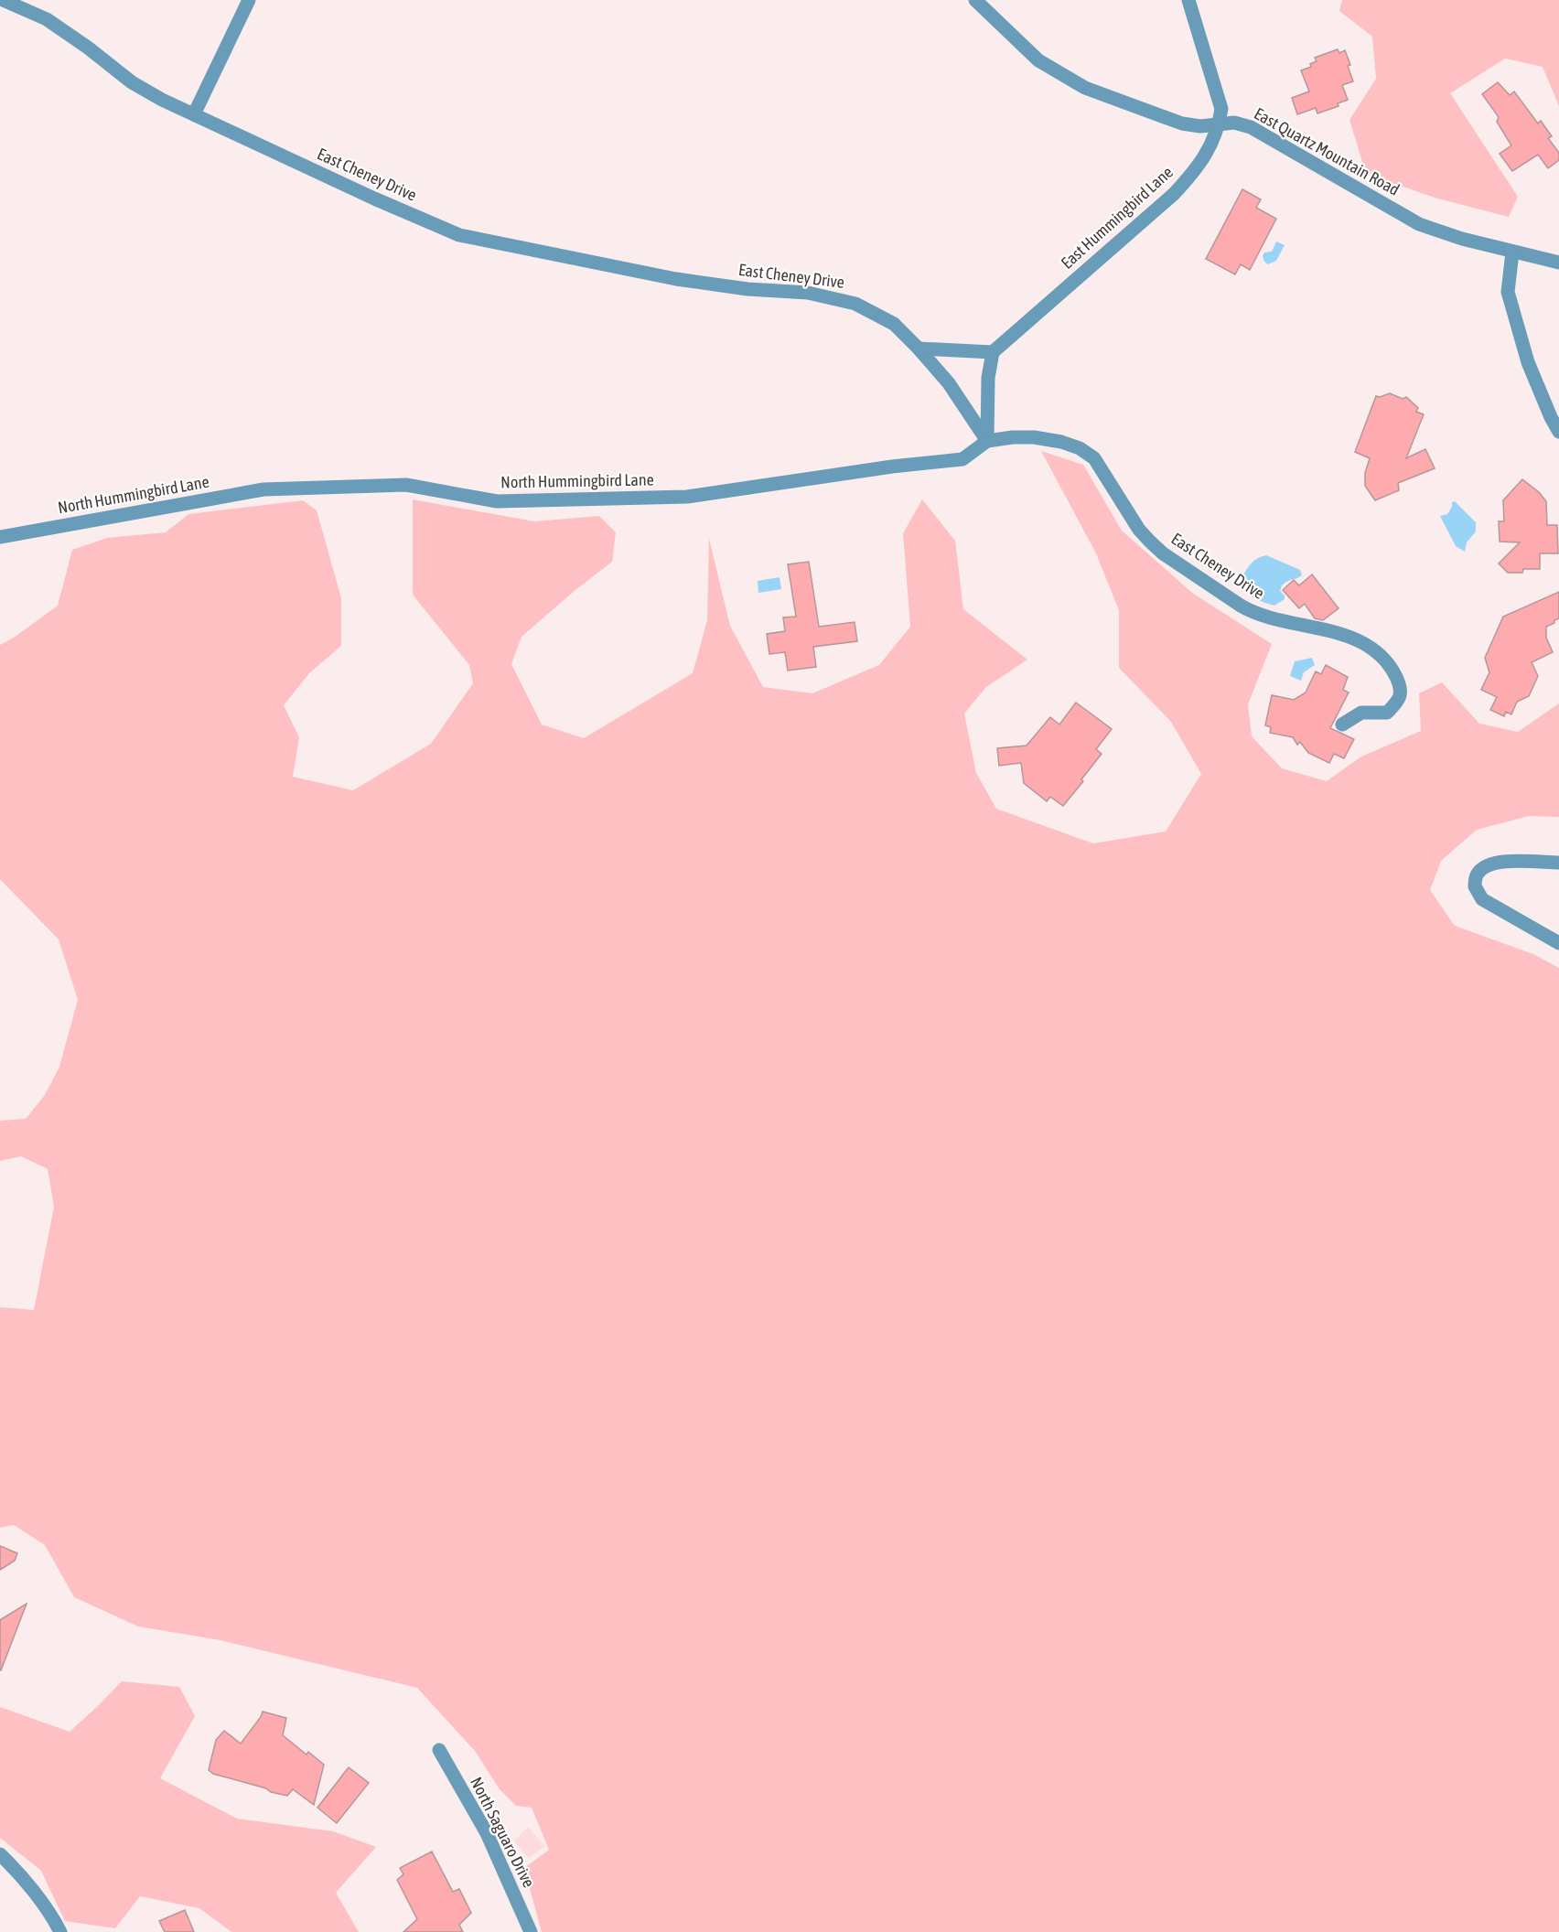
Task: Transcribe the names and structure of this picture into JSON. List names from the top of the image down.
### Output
{
  "streets": {
    "street": [
      "East Quartz Mountain Road",
      "East Cheney Drive",
      "East Hummingbird Lane",
      "North Hummingbird Lane",
      "North Saguaro Drive"
    ]
  },
  "crossings": [
    ["East Quartz Mountain Road", "East Hummingbird Lane"],
    ["East Cheney Drive", "North Hummingbird Lane"]
  ]
}
